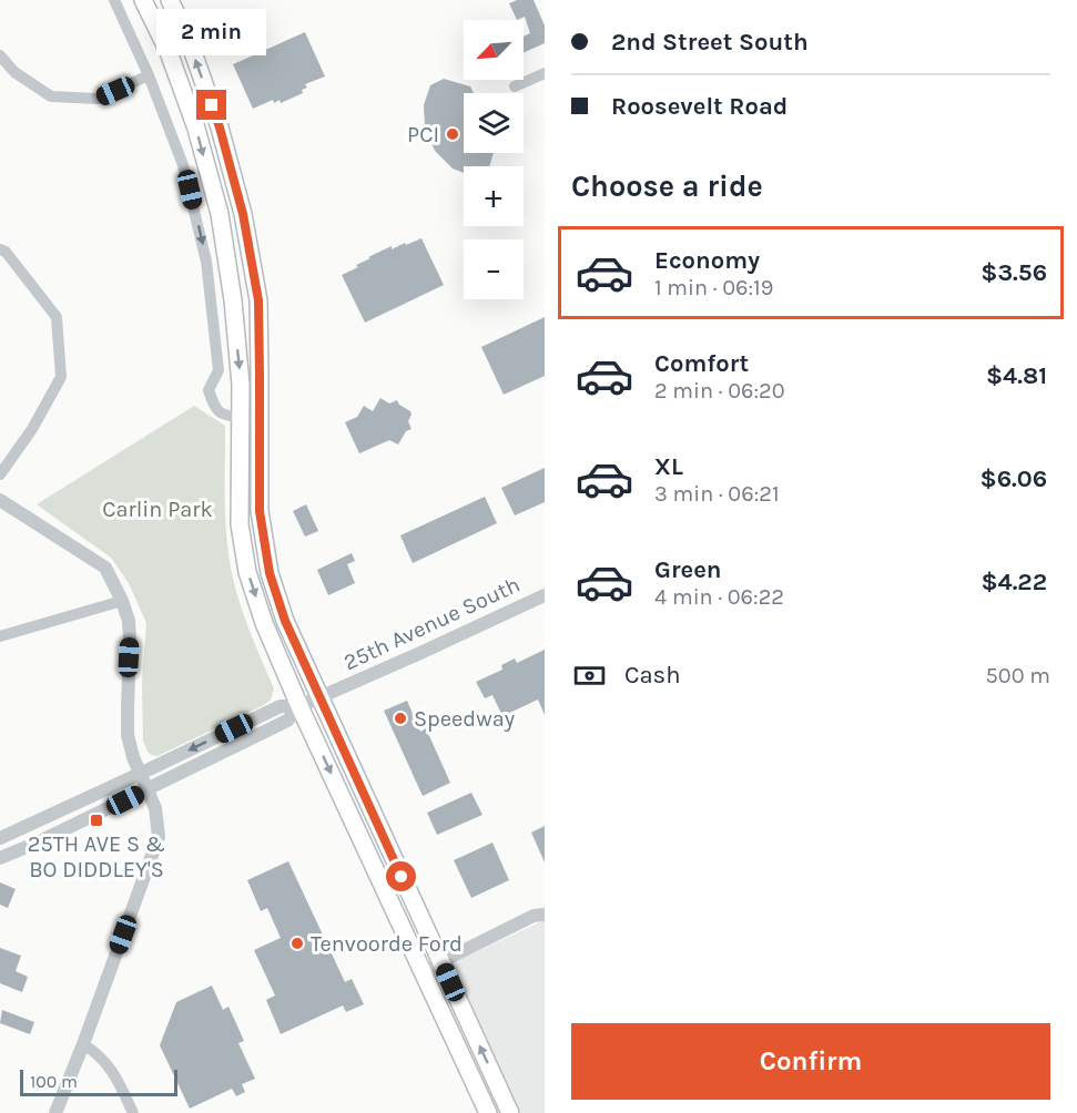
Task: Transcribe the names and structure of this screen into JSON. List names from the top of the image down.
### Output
{
  "streets": {
    "street": ["25th Avenue South"]
  },
  "parks": ["Carlin Park"],
  "places": {
    "other": ["PCI", "Speedway", "Tenvoorde Ford"],
    "transit": ["25TH AVE S & BO DIDDLEY'S"]
  },
  "scale_bar": "100 m",
  "north": "bottom left",
  "page": {
    "banner": ["2nd Street South", "Roosevelt Road"],
    "bubble": "2 min",
    "map_buttons": ["+", "−"],
    "heading": "Choose a ride",
    "list": [
      {
        "name": "Economy",
        "note": "1 min · 06:19",
        "value": "$3.56"
      },
      {
        "name": "Comfort",
        "note": "2 min · 06:20",
        "value": "$4.81"
      },
      {
        "name": "XL",
        "note": "3 min · 06:21",
        "value": "$6.06"
      },
      {
        "name": "Green",
        "note": "4 min · 06:22",
        "value": "$4.22"
      }
    ],
    "pay": ["Cash", "500 m"],
    "buttons": "Confirm",
    "scale": "100 m"
  }
}
